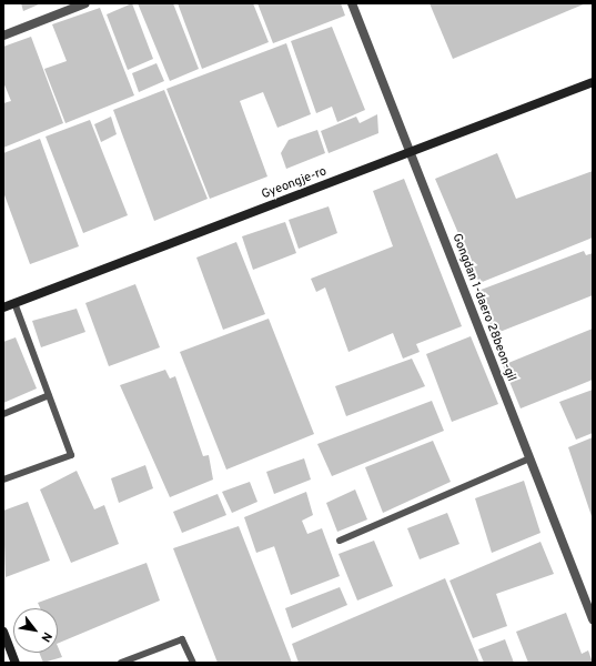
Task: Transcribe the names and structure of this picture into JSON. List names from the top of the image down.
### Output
{
  "streets": {
    "street": ["Gyeongje-ro", "Gongdan 1-daero 28beon-gil"]
  },
  "crossings": [
    ["Gyeongje-ro", "Gongdan 1-daero 28beon-gil"]
  ],
  "north": "bottom right"
}
